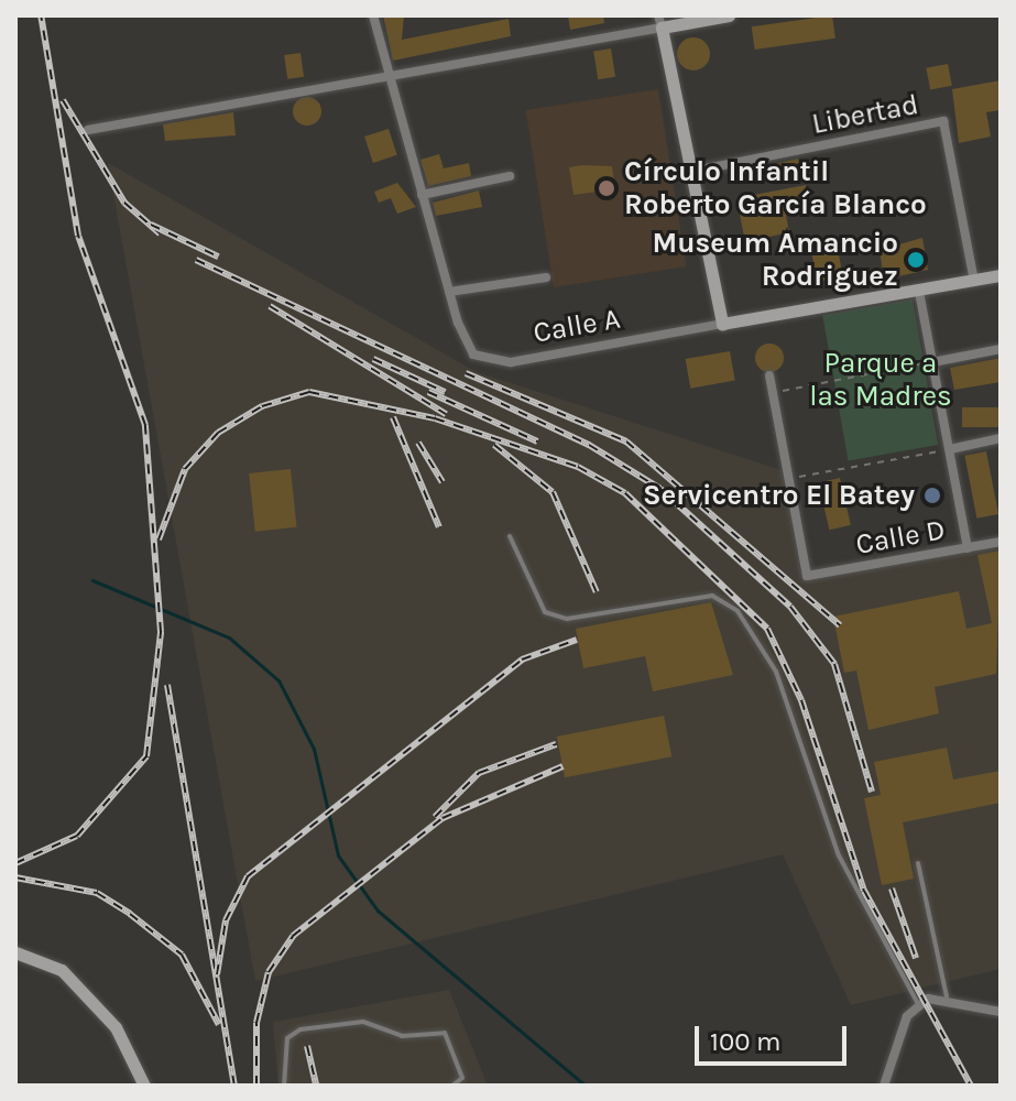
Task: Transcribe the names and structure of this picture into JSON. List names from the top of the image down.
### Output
{
  "streets": {
    "street": ["Libertad", "Calle A", "Calle D"]
  },
  "crossings": [
    ["Libertad", "Calle A"]
  ],
  "parks": ["Parque a las Madres"],
  "places": ["Círculo Infantil Roberto García Blanco", "Museum Amancio Rodriguez", "Servicentro El Batey"],
  "scale_bar": "100 m"
}
